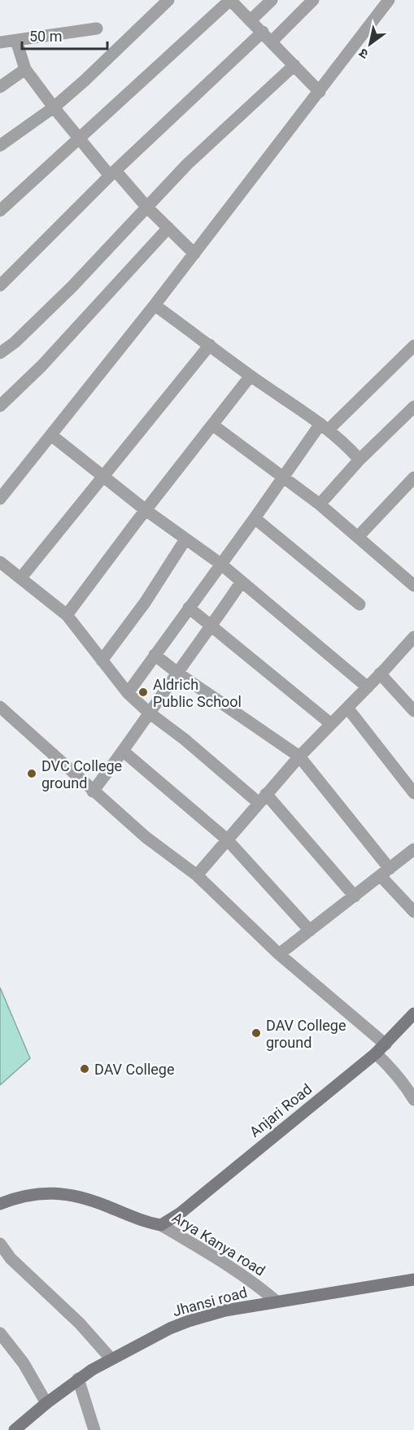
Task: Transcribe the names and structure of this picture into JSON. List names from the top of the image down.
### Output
{
  "streets": {
    "street": ["Anjari Road", "Arya Kanya road", "Jhansi road"]
  },
  "crossings": [
    ["Anjari Road", "Arya Kanya road"],
    ["Arya Kanya road", "Jhansi road"]
  ],
  "places": [
    "Aldrich Public School",
    "DVC College ground",
    "DAV College ground",
    "DAV College"
  ],
  "scale_bar": "50 m",
  "north": "bottom left"
}
